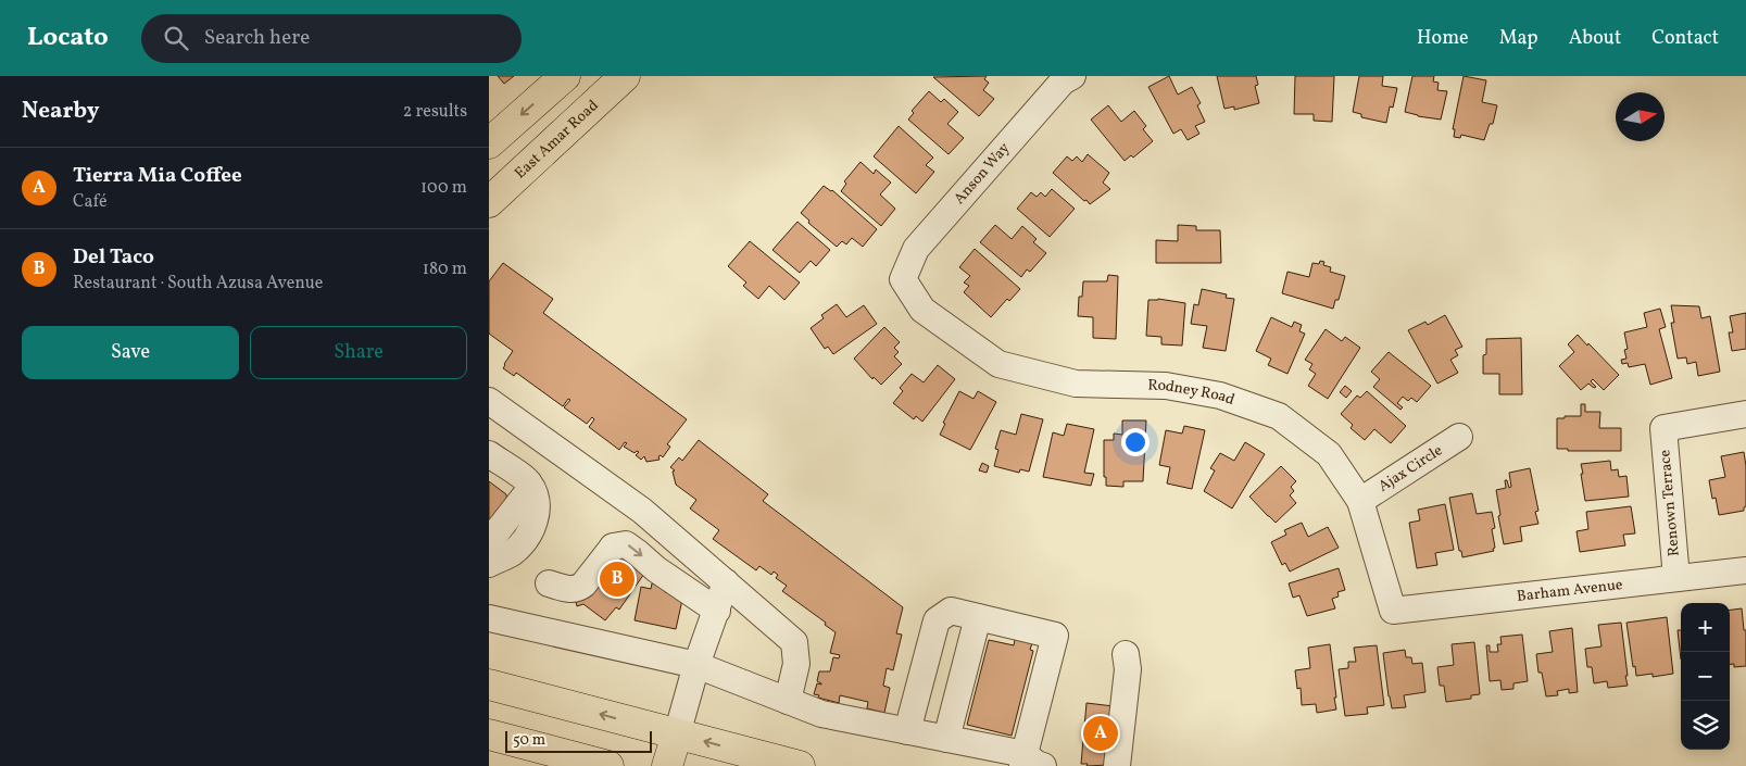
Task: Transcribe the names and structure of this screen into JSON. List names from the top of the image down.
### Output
{
  "streets": {
    "main road": ["East Amar Road"],
    "street": [
      "Anson Way",
      "Rodney Road",
      "Ajax Circle",
      "Renown Terrace",
      "Barham Avenue"
    ]
  },
  "crossings": [
    ["Anson Way", "Rodney Road"],
    ["Rodney Road", "Ajax Circle"],
    ["Rodney Road", "Barham Avenue"],
    ["Renown Terrace", "Barham Avenue"]
  ],
  "scale_bar": "50 m",
  "north": "right",
  "page": {
    "header": "Locato",
    "search": "Search here",
    "nav": [
      "Home",
      "Map",
      "About",
      "Contact"
    ],
    "heading": ["Nearby", "2 results"],
    "list": [
      {
        "mark": "A",
        "name": "Tierra Mia Coffee",
        "note": "Café",
        "value": "100 m"
      },
      {
        "mark": "B",
        "name": "Del Taco",
        "note": "Restaurant · South Azusa Avenue",
        "value": "180 m"
      }
    ],
    "buttons": ["Save", "Share"],
    "pins": ["B", "A"],
    "map_buttons": ["+", "−"],
    "scale": "50 m"
  }
}
